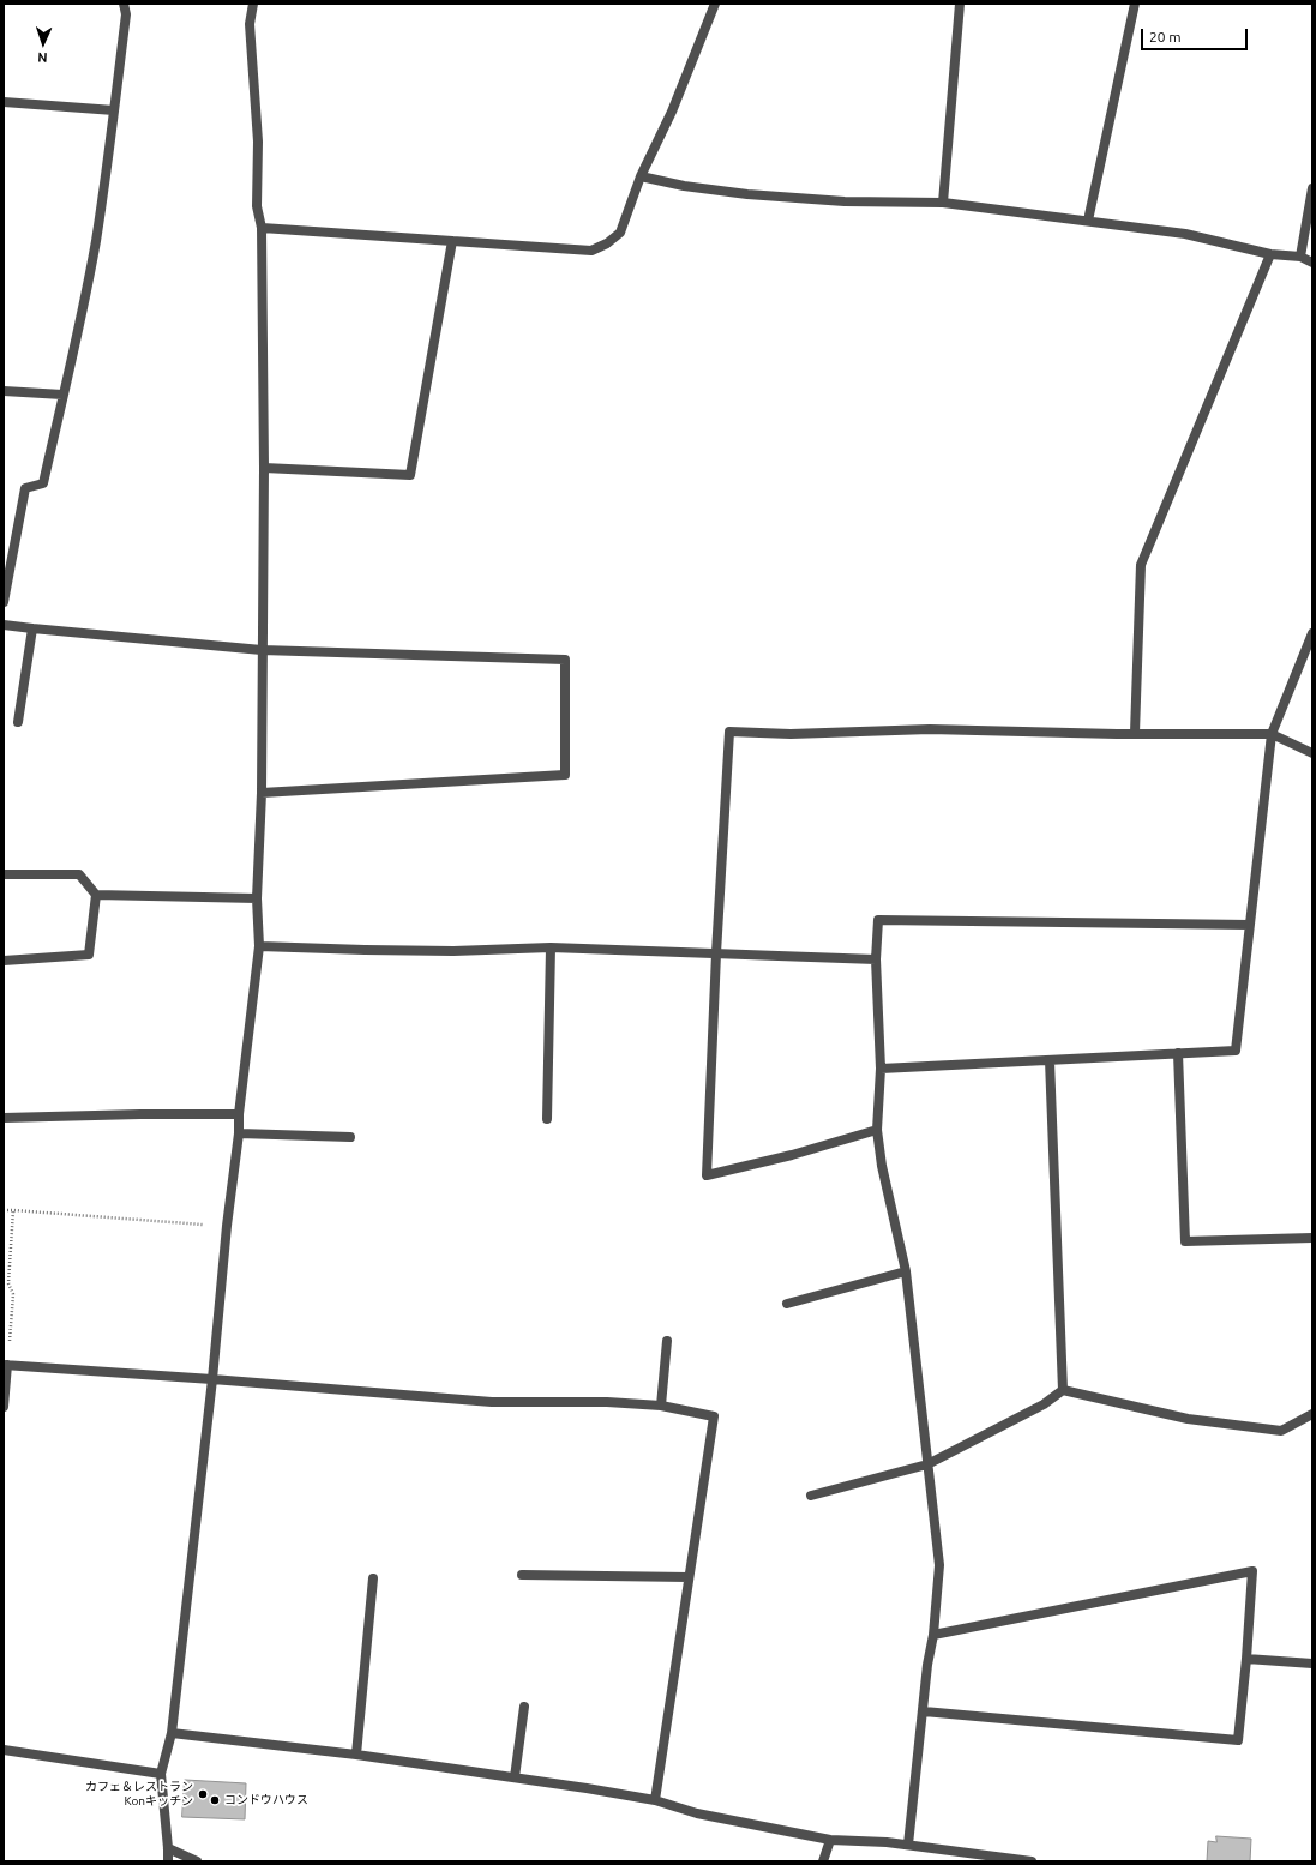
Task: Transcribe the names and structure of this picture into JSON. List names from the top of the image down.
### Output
{
  "places": ["カフェ＆レストラン Konキッチン", "コンドウハウス"],
  "scale_bar": "20 m",
  "north": "bottom"
}
